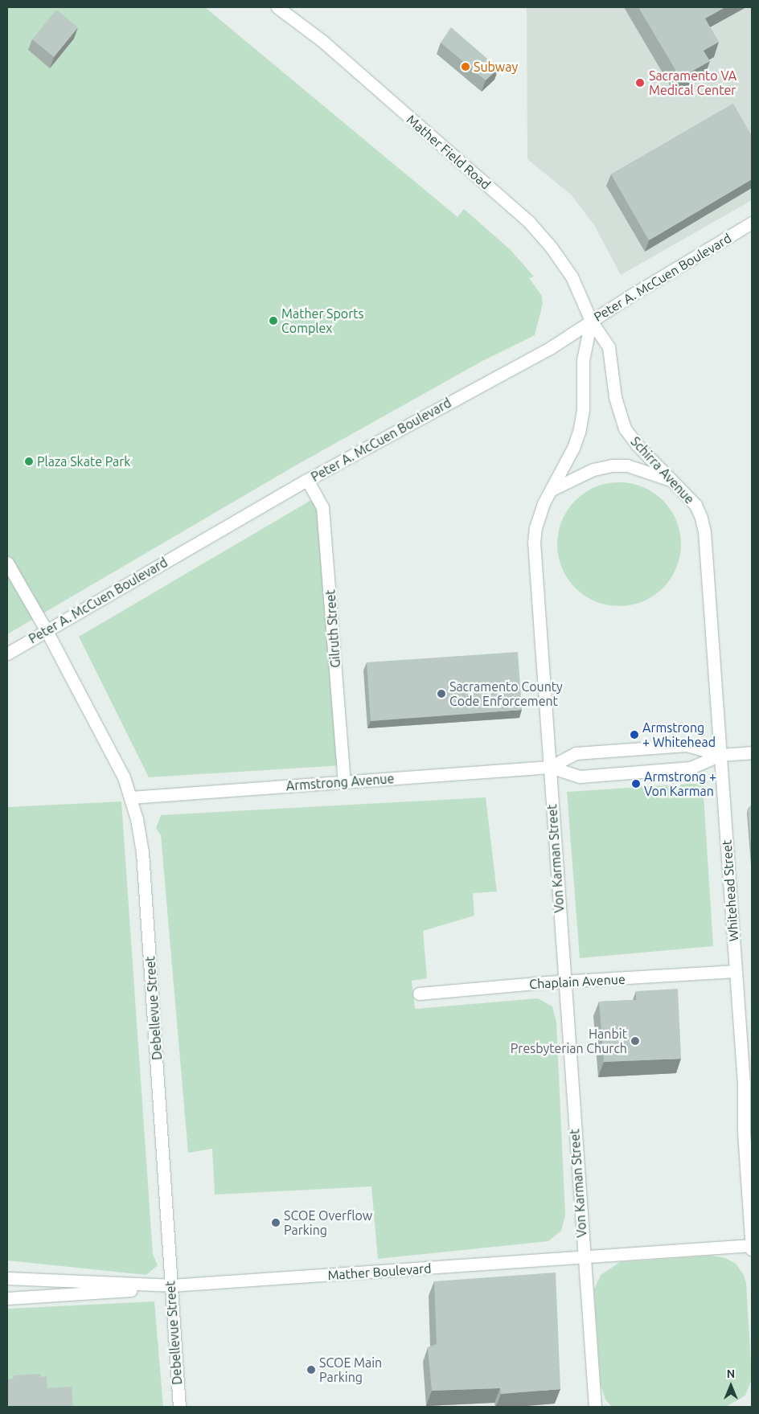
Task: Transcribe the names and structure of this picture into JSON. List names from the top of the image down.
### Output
{
  "streets": {
    "street": [
      "Mather Field Road",
      "Peter A. McCuen Boulevard",
      "Schirra Avenue",
      "Gilruth Street",
      "Armstrong Avenue",
      "Von Karman Street",
      "Whitehead Street",
      "Chaplain Avenue",
      "Debellevue Street",
      "Mather Boulevard"
    ]
  },
  "crossings": [
    ["Mather Field Road", "Peter A. McCuen Boulevard"],
    ["Mather Field Road", "Schirra Avenue"],
    ["Mather Field Road", "Von Karman Street"],
    ["Peter A. McCuen Boulevard", "Schirra Avenue"],
    ["Peter A. McCuen Boulevard", "Gilruth Street"],
    ["Peter A. McCuen Boulevard", "Von Karman Street"],
    ["Peter A. McCuen Boulevard", "Debellevue Street"],
    ["Schirra Avenue", "Von Karman Street"],
    ["Schirra Avenue", "Whitehead Street"],
    ["Gilruth Street", "Armstrong Avenue"],
    ["Armstrong Avenue", "Von Karman Street"],
    ["Armstrong Avenue", "Whitehead Street"],
    ["Armstrong Avenue", "Debellevue Street"],
    ["Von Karman Street", "Chaplain Avenue"],
    ["Von Karman Street", "Mather Boulevard"],
    ["Whitehead Street", "Chaplain Avenue"],
    ["Whitehead Street", "Mather Boulevard"],
    ["Debellevue Street", "Mather Boulevard"]
  ],
  "places": [
    "Subway",
    "Sacramento VA Medical Center",
    "Mather Sports Complex",
    "Plaza Skate Park",
    "Sacramento County Code Enforcement",
    "Armstrong + Whitehead",
    "Armstrong + Von Karman",
    "Hanbit Presbyterian Church",
    "SCOE Overflow Parking",
    "SCOE Main Parking"
  ],
  "north": "top"
}
